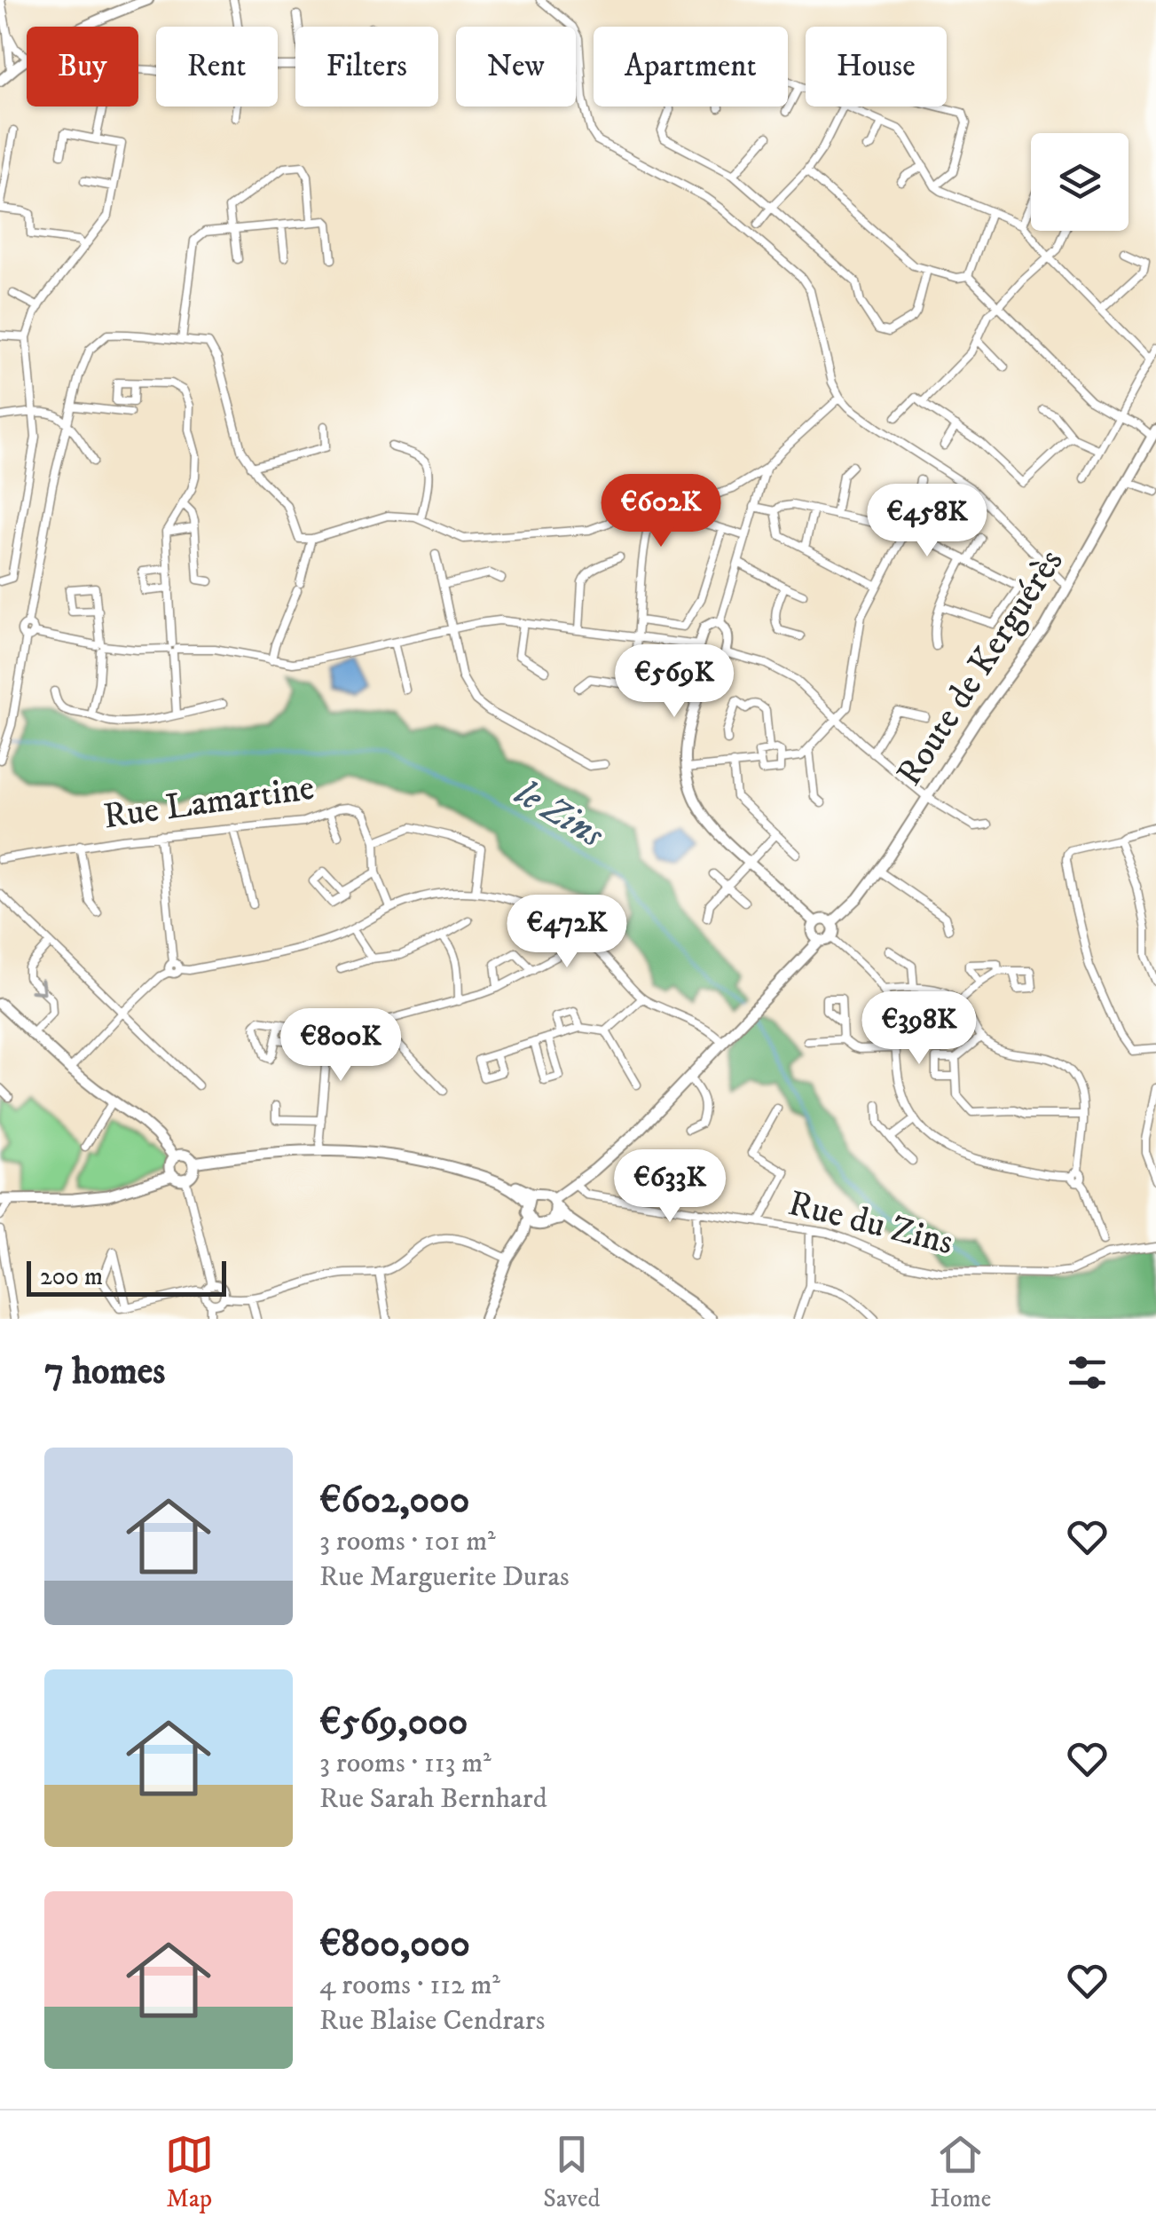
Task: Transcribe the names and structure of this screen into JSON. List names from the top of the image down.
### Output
{
  "streets": {
    "street": ["Route de Kerguérès", "Rue Lamartine", "Rue du Zins"]
  },
  "water": ["le Zins"],
  "scale_bar": "200 m",
  "page": {
    "chip": [
      "Buy",
      "Rent",
      "Filters",
      "New",
      "Apartment",
      "House"
    ],
    "price": [
      "€602K",
      "€458K",
      "€569K",
      "€472K",
      "€398K",
      "€800K",
      "€633K"
    ],
    "scale": "200 m",
    "heading": "7 homes",
    "list": [
      {
        "name": "€602,000",
        "note": "3 rooms · 101 m² · Rue Marguerite Duras"
      },
      {
        "name": "€569,000",
        "note": "3 rooms · 113 m² · Rue Sarah Bernhard"
      },
      {
        "name": "€800,000",
        "note": "4 rooms · 112 m² · Rue Blaise Cendrars"
      }
    ],
    "tabs": ["Map", "Saved", "Home"]
  }
}
